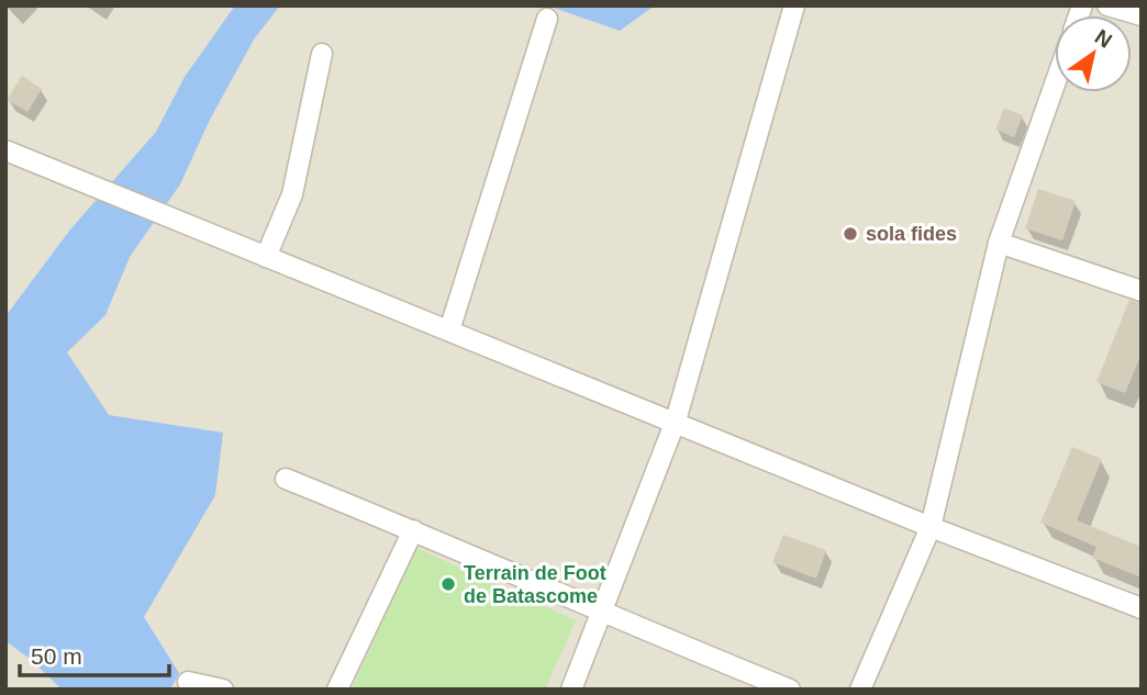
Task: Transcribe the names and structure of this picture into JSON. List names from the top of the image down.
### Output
{
  "places": ["sola fides", "Terrain de Foot de Batascome"],
  "scale_bar": "50 m",
  "north": "top right"
}
